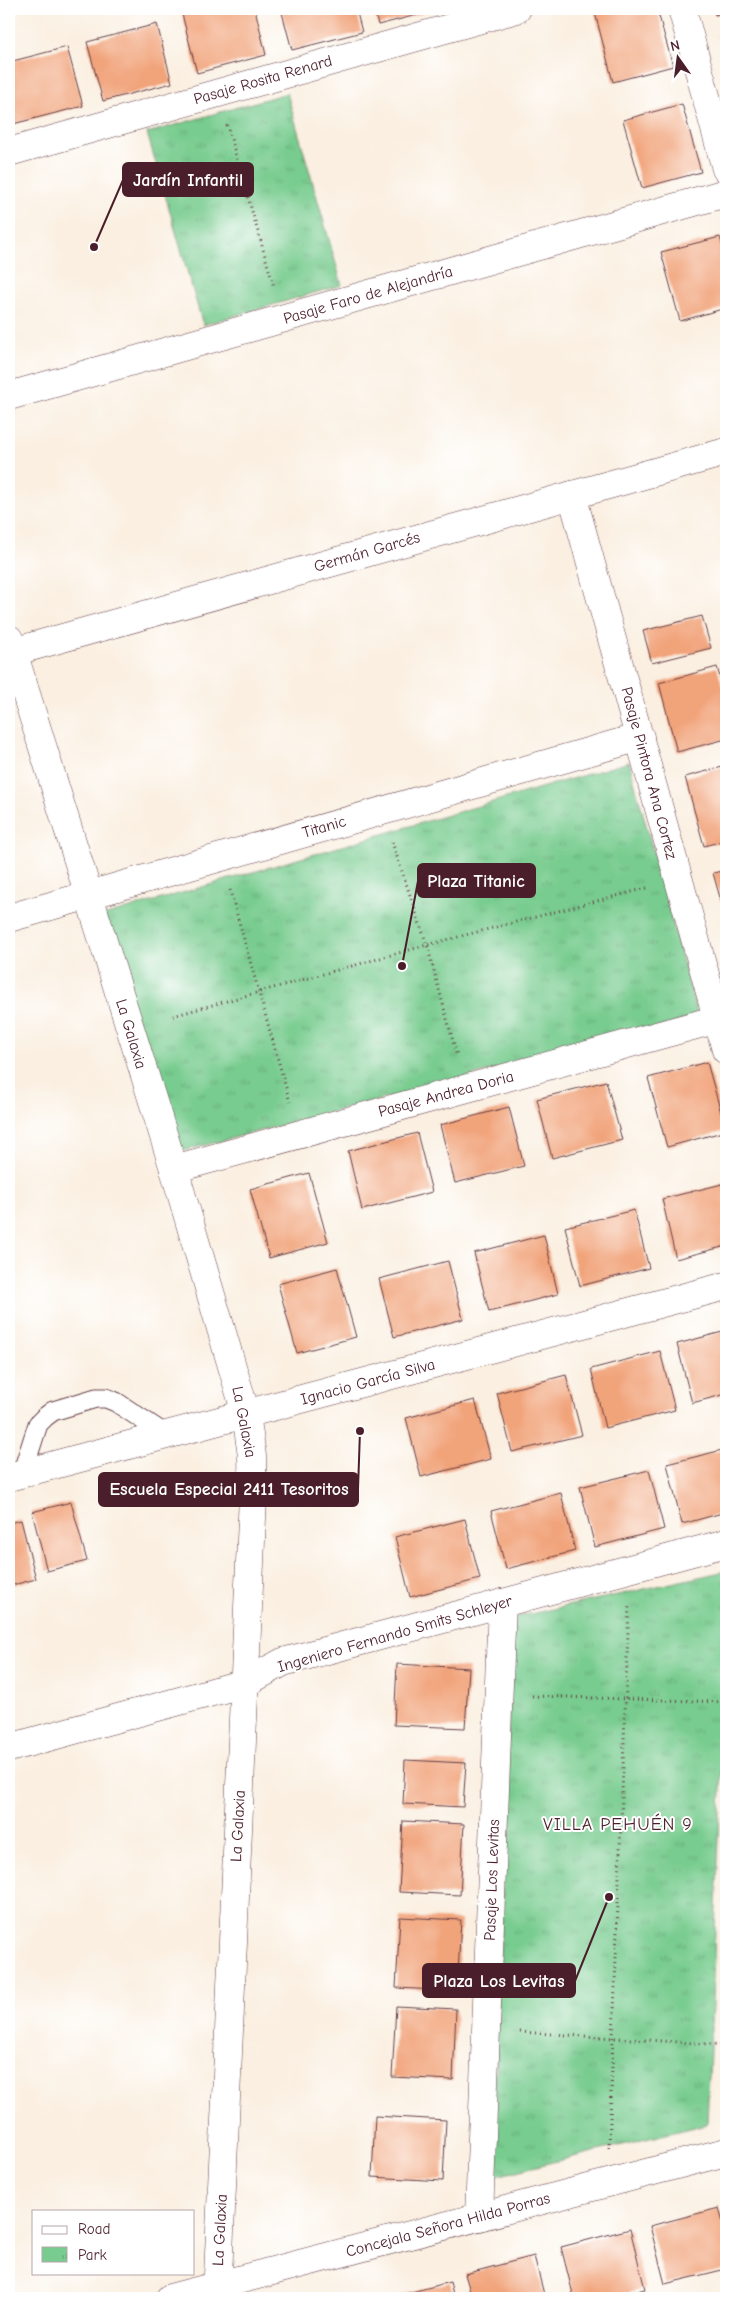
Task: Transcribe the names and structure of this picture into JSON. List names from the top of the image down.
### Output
{
  "streets": {
    "street": [
      "Pasaje Rosita Renard",
      "Pasaje Faro de Alejandría",
      "Germán Garcés",
      "Pasaje Pintora Ana Cortez",
      "Titanic",
      "La Galaxia",
      "Pasaje Andrea Doria",
      "Ignacio García Silva",
      "Ingeniero Fernando Smits Schleyer",
      "Pasaje Los Levitas",
      "Concejala Señora Hilda Porras"
    ]
  },
  "crossings": [
    ["Germán Garcés", "Pasaje Pintora Ana Cortez"],
    ["Germán Garcés", "La Galaxia"],
    ["Pasaje Pintora Ana Cortez", "Titanic"],
    ["Pasaje Pintora Ana Cortez", "Pasaje Andrea Doria"],
    ["Titanic", "La Galaxia"],
    ["La Galaxia", "Pasaje Andrea Doria"],
    ["La Galaxia", "Ignacio García Silva"],
    ["La Galaxia", "Ingeniero Fernando Smits Schleyer"],
    ["La Galaxia", "Concejala Señora Hilda Porras"],
    ["Ingeniero Fernando Smits Schleyer", "Pasaje Los Levitas"],
    ["Pasaje Los Levitas", "Concejala Señora Hilda Porras"]
  ],
  "districts": ["VILLA PEHUÉN 9"],
  "places": [
    "Jardín Infantil",
    "Plaza Titanic",
    "Escuela Especial 2411 Tesoritos",
    "Plaza Los Levitas"
  ],
  "legend": ["Road", "Park"],
  "north": "top"
}
